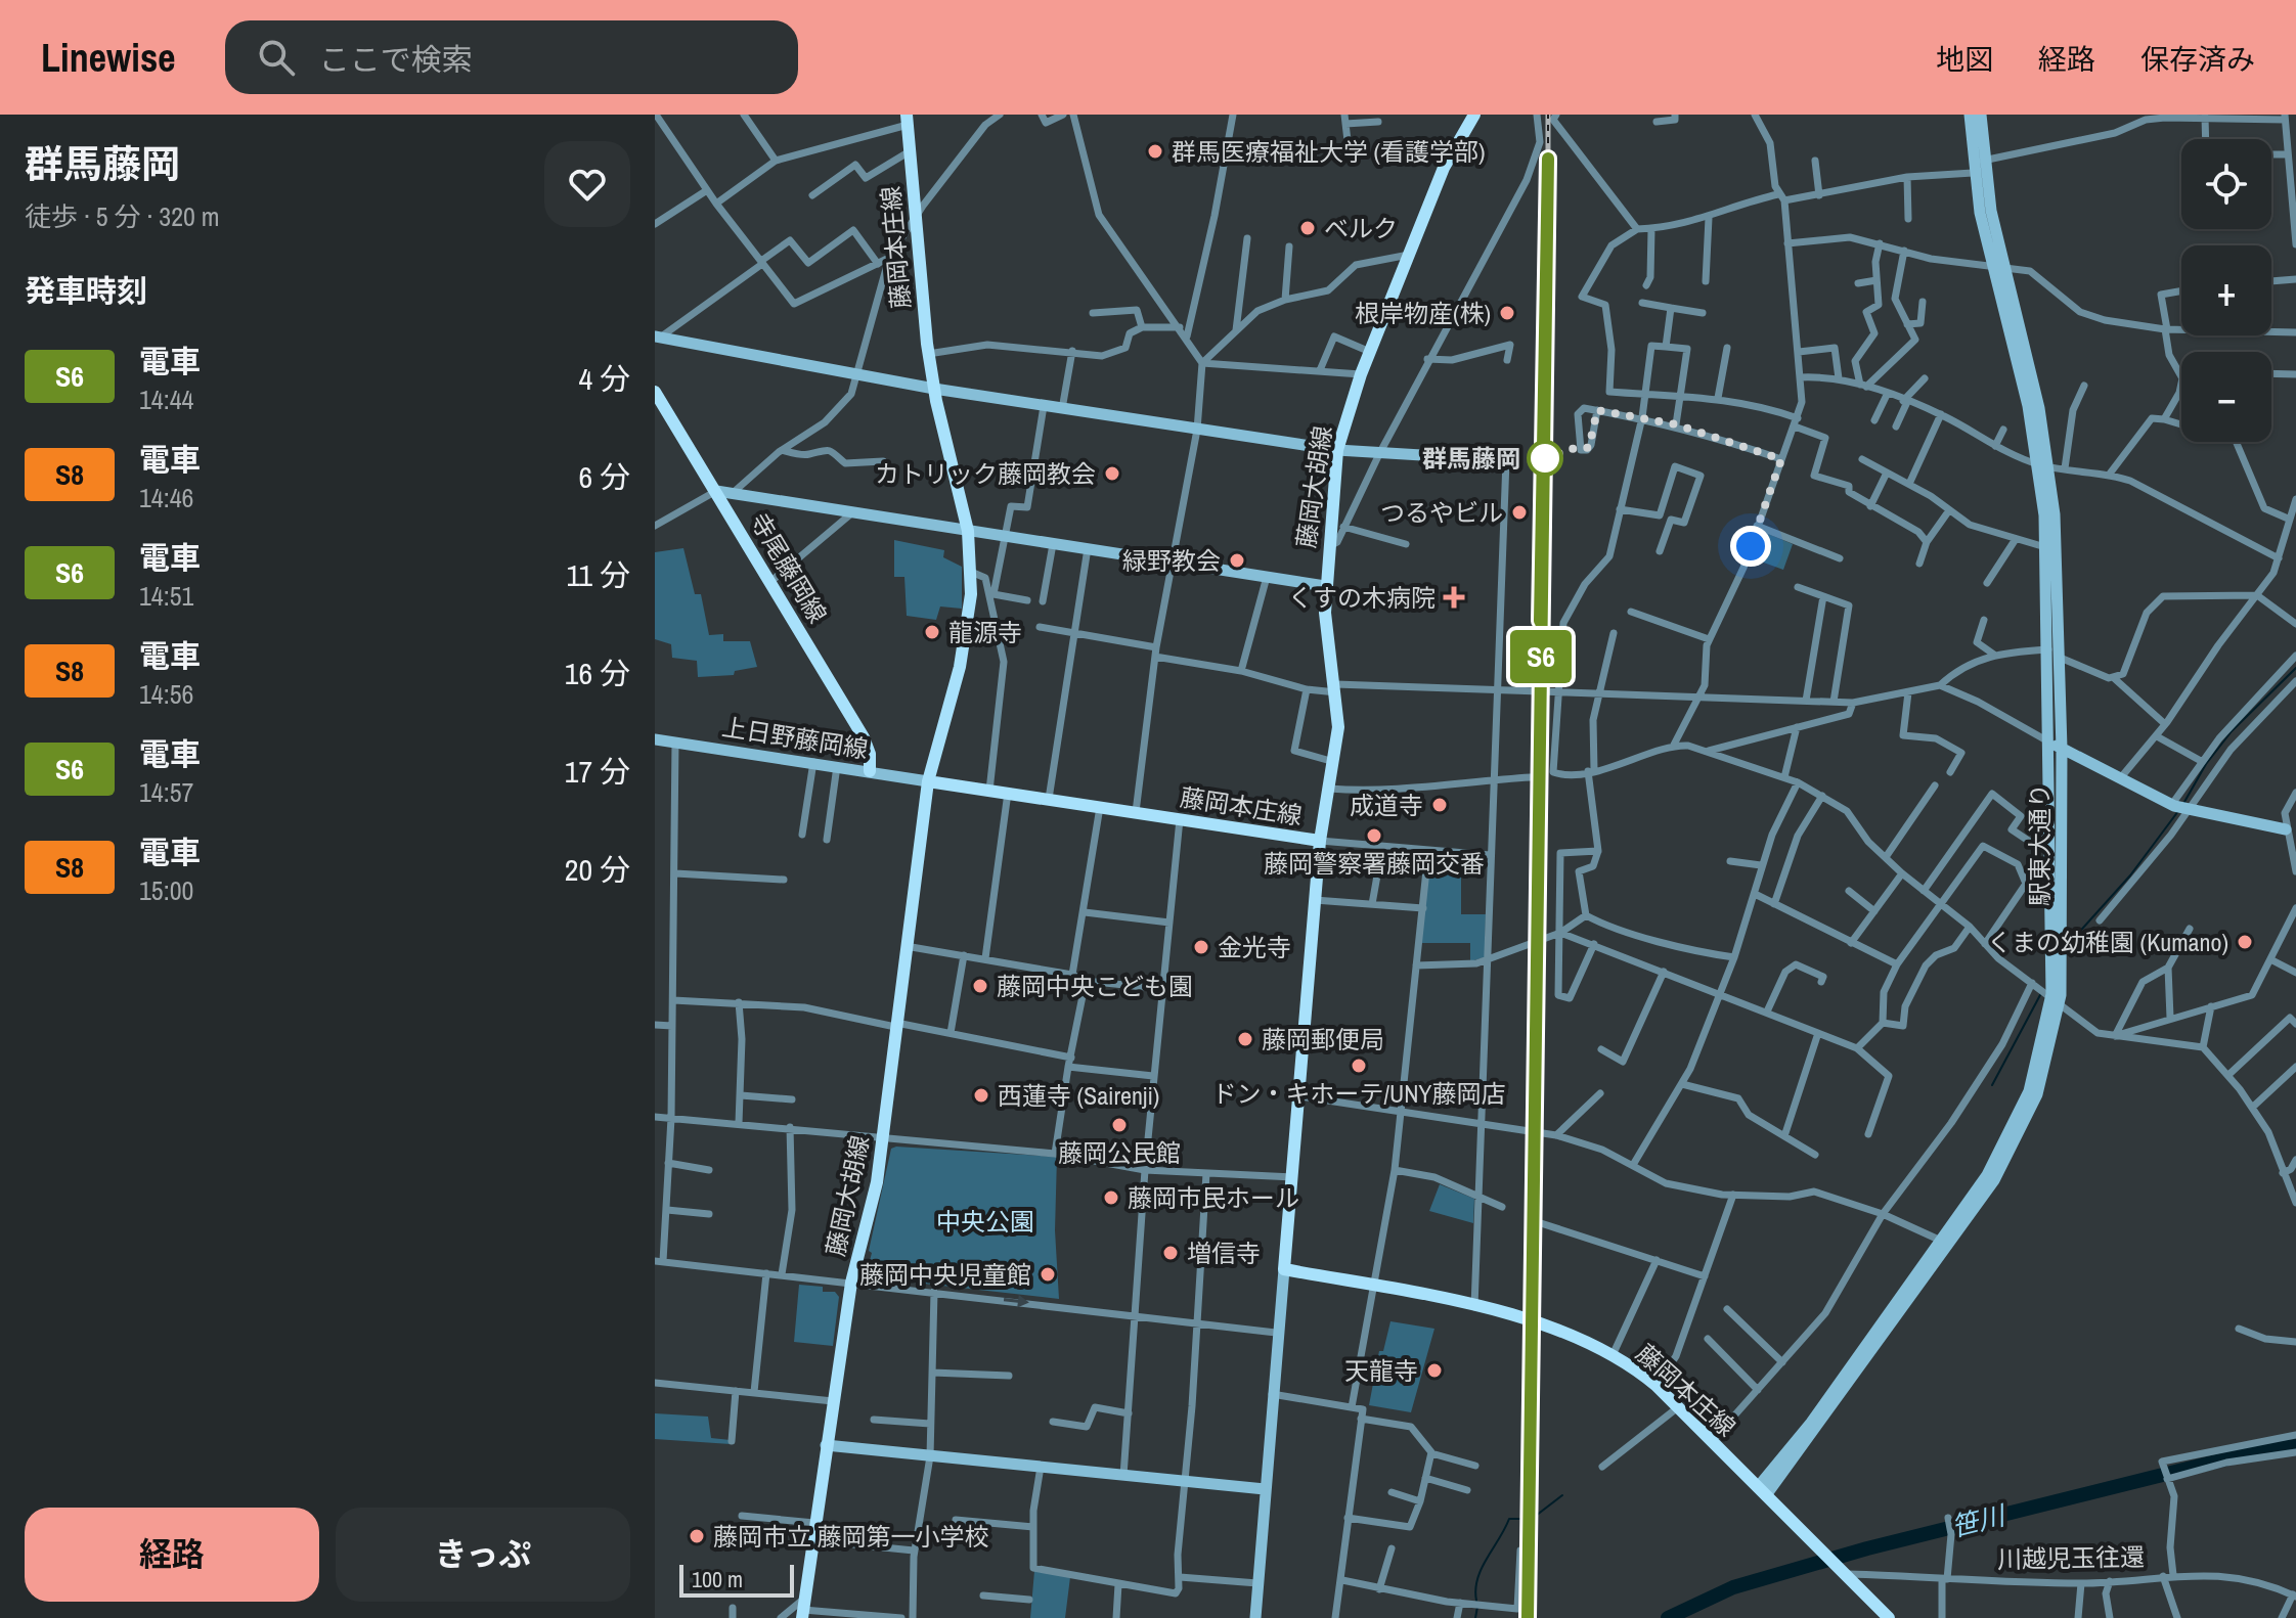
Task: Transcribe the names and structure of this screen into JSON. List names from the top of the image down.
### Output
{
  "streets": {
    "main road": ["藤岡本庄線", "藤岡大胡線", "寺尾藤岡線"],
    "street": ["上日野藤岡線", "駅東大通り", "川越児玉往還"]
  },
  "crossings": [
    ["藤岡本庄線", "藤岡大胡線"],
    ["藤岡本庄線", "上日野藤岡線"],
    ["藤岡本庄線", "駅東大通り"],
    ["藤岡本庄線", "川越児玉往還"],
    ["藤岡大胡線", "上日野藤岡線"],
    ["寺尾藤岡線", "上日野藤岡線"]
  ],
  "water": ["笹川"],
  "parks": ["中央公園"],
  "places": {
    "other": [
      "群馬医療福祉大学 (看護学部)",
      "ベルク",
      "根岸物産(株)",
      "群馬藤岡",
      "カトリック藤岡教会",
      "つるやビル",
      "緑野教会",
      "龍源寺",
      "成道寺",
      "藤岡警察署藤岡交番",
      "くまの幼稚園 (Kumano)",
      "金光寺",
      "藤岡中央こども園",
      "藤岡郵便局",
      "ドン・キホーテ/UNY藤岡店",
      "西蓮寺 (Sairenji)",
      "藤岡公民館",
      "藤岡市民ホール",
      "増信寺",
      "藤岡中央児童館",
      "天龍寺",
      "藤岡市立 藤岡第一小学校"
    ],
    "health": ["くすの木病院"]
  },
  "scale_bar": "100 m",
  "page": {
    "header": "Linewise",
    "search": "ここで検索",
    "nav": ["地図", "経路", "保存済み"],
    "heading": [
      ["群馬藤岡", "徒歩 · 5 分 · 320 m"],
      "発車時刻"
    ],
    "on_map": "S6",
    "map_buttons": ["+", "−"],
    "list": [
      {
        "mark": "S6",
        "name": "電車",
        "note": "14:44",
        "value": "4 分"
      },
      {
        "mark": "S8",
        "name": "電車",
        "note": "14:46",
        "value": "6 分"
      },
      {
        "mark": "S6",
        "name": "電車",
        "note": "14:51",
        "value": "11 分"
      },
      {
        "mark": "S8",
        "name": "電車",
        "note": "14:56",
        "value": "16 分"
      },
      {
        "mark": "S6",
        "name": "電車",
        "note": "14:57",
        "value": "17 分"
      },
      {
        "mark": "S8",
        "name": "電車",
        "note": "15:00",
        "value": "20 分"
      }
    ],
    "buttons": ["経路", "きっぷ"],
    "scale": "100 m"
  }
}
